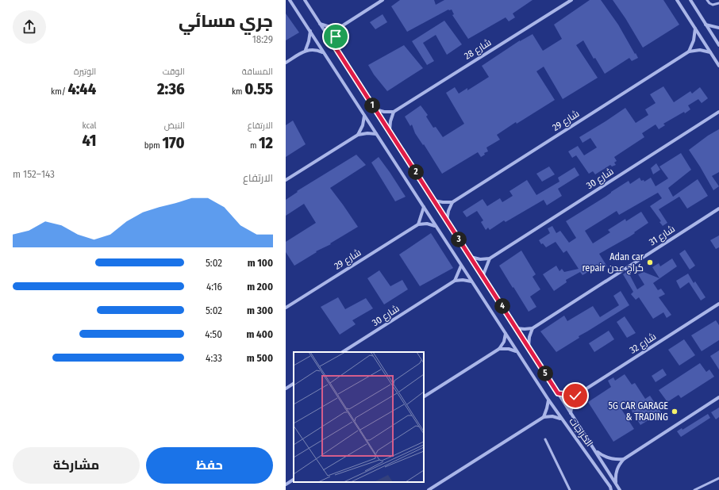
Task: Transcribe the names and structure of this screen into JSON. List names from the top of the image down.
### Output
{
  "streets": {
    "street": [
      "شارع 28",
      "شارع 29",
      "شارع 30",
      "شارع 31",
      "شارع 32",
      "الكراجات"
    ]
  },
  "places": ["Adan car repair كراج عدن", "5G CAR GARAGE & TRADING"],
  "page": {
    "heading": ["جري مسائي", "18:29"],
    "stats": [
      ["المسافة", "0.55 km"],
      ["الوقت", "2:36"],
      ["الوتيرة", "4:44 /km"],
      ["الارتفاع", "12 m"],
      ["النبض", "170 bpm"],
      ["kcal", "41"]
    ],
    "pins": [
      "1",
      "2",
      "3",
      "4",
      "5"
    ],
    "chart": ["الارتفاع", "143–152 m"],
    "list": [
      {
        "name": "100 m",
        "note": "5:02"
      },
      {
        "name": "200 m",
        "note": "4:16"
      },
      {
        "name": "300 m",
        "note": "5:02"
      },
      {
        "name": "400 m",
        "note": "4:50"
      },
      {
        "name": "500 m",
        "note": "4:33"
      }
    ],
    "buttons": ["حفظ", "مشاركة"]
  }
}
